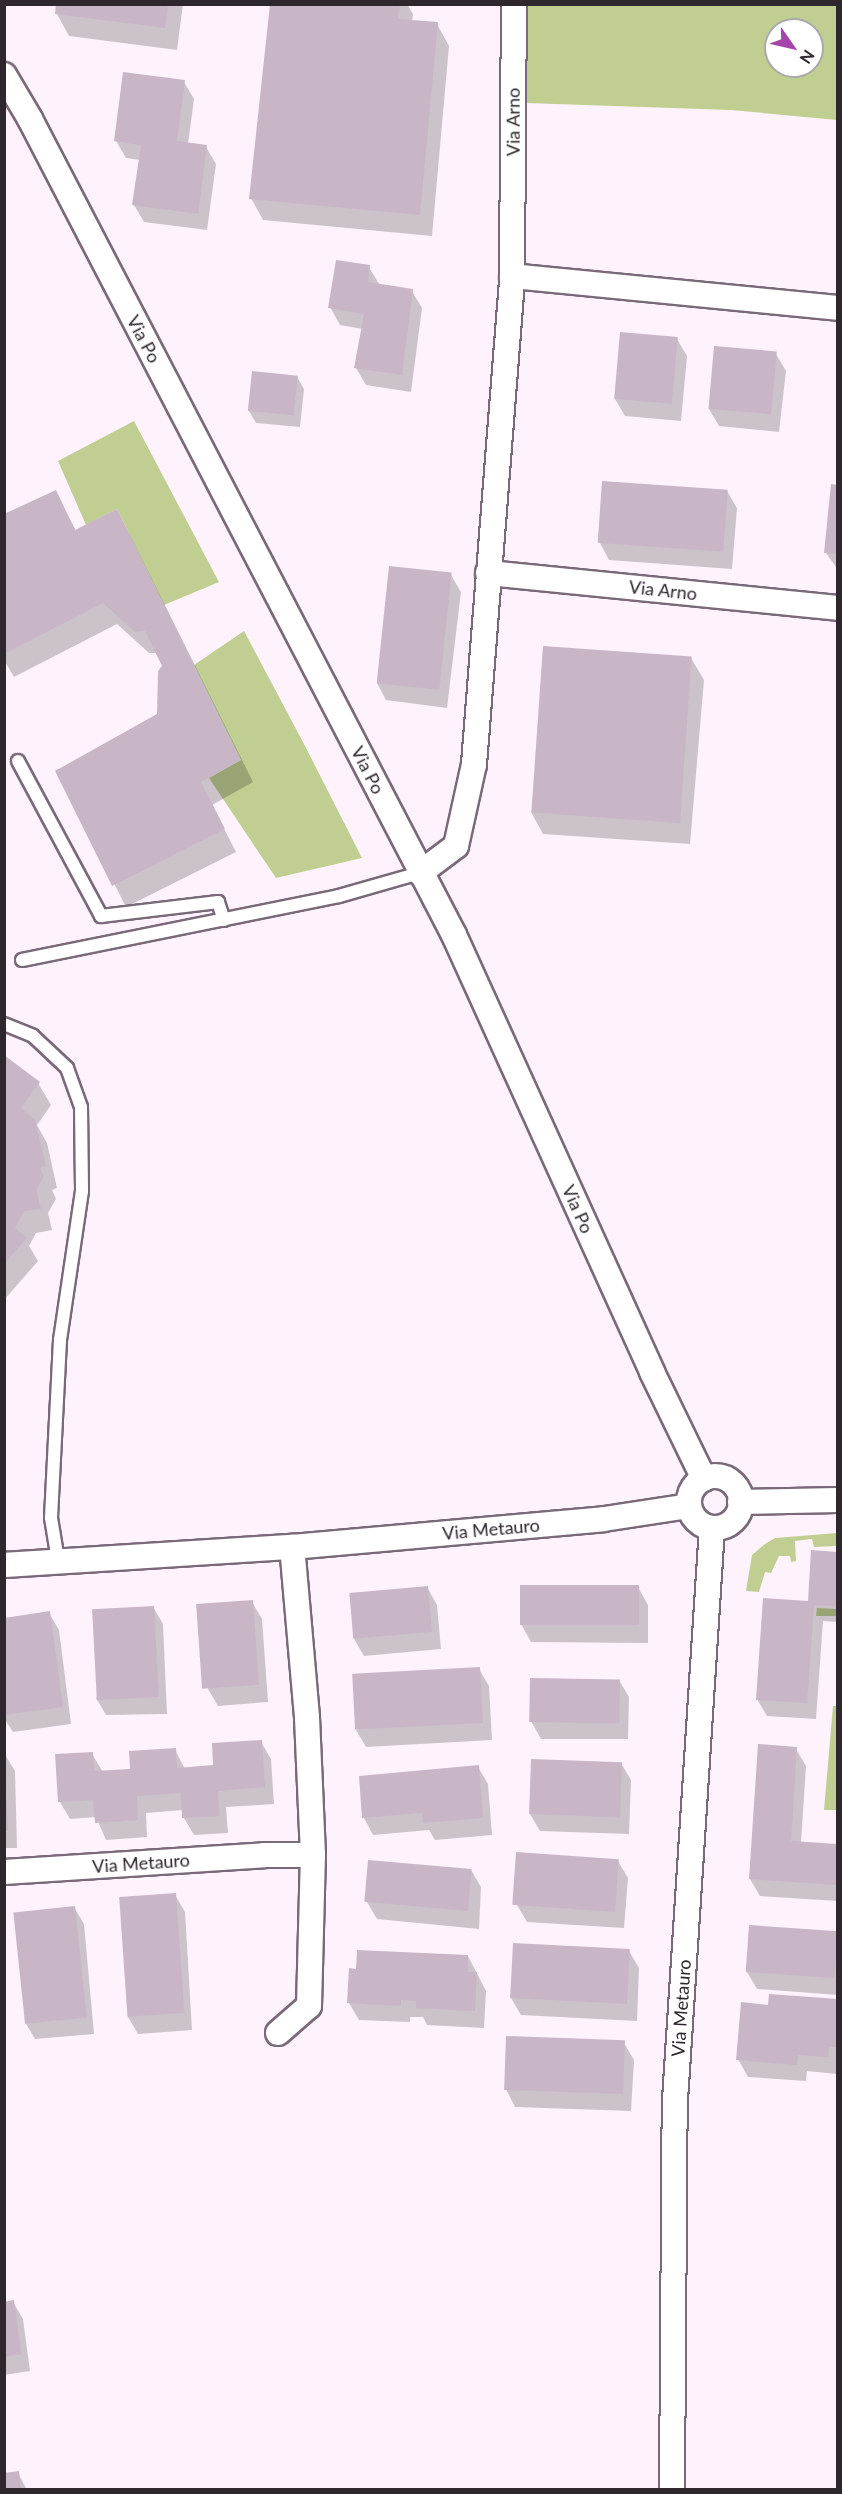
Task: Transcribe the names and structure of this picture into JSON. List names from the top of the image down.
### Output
{
  "streets": {
    "street": ["Via Arno", "Via Po", "Via Metauro"]
  },
  "crossings": [
    ["Via Arno", "Via Po"],
    ["Via Po", "Via Metauro"]
  ],
  "north": "bottom right"
}
